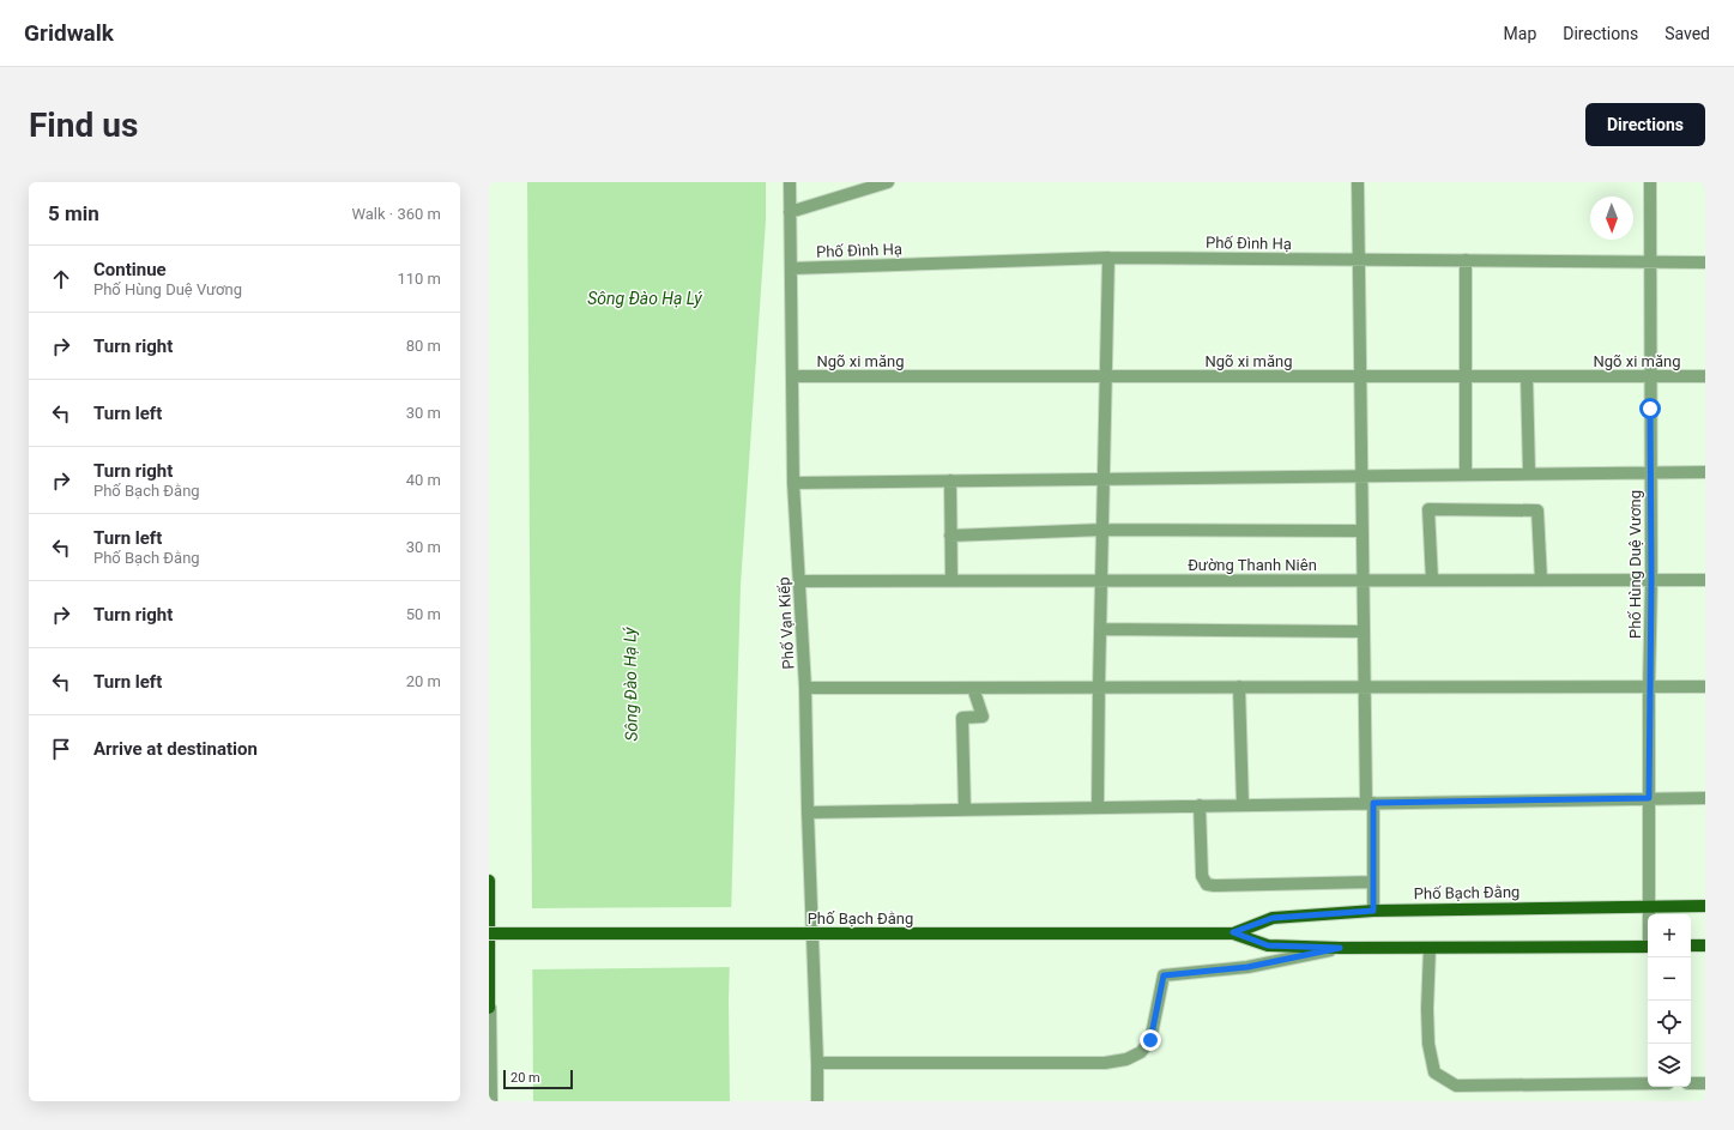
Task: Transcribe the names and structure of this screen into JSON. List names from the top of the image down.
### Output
{
  "streets": {
    "main road": ["Phố Bạch Đằng"],
    "street": [
      "Phố Đình Hạ",
      "Ngõ xi măng",
      "Đường Thanh Niên",
      "Phố Hùng Duệ Vương",
      "Phố Vạn Kiếp"
    ]
  },
  "crossings": [
    ["Phố Đình Hạ", "Phố Hùng Duệ Vương"],
    ["Phố Đình Hạ", "Phố Vạn Kiếp"],
    ["Ngõ xi măng", "Phố Hùng Duệ Vương"],
    ["Ngõ xi măng", "Phố Vạn Kiếp"],
    ["Đường Thanh Niên", "Phố Hùng Duệ Vương"],
    ["Đường Thanh Niên", "Phố Vạn Kiếp"],
    ["Phố Hùng Duệ Vương", "Phố Bạch Đằng"]
  ],
  "water": ["Sông Đào Hạ Lý"],
  "scale_bar": "20 m",
  "north": "bottom",
  "page": {
    "header": "Gridwalk",
    "nav": ["Map", "Directions", "Saved"],
    "buttons": "Directions",
    "title": "Find us",
    "heading": ["5 min", "Walk · 360 m"],
    "list": [
      ["Continue", "Phố Hùng Duệ Vương", "110 m"],
      ["Turn right", "80 m"],
      ["Turn left", "30 m"],
      ["Turn right", "Phố Bạch Đằng", "40 m"],
      ["Turn left", "Phố Bạch Đằng", "30 m"],
      ["Turn right", "50 m"],
      ["Turn left", "20 m"],
      "Arrive at destination"
    ],
    "map_buttons": ["+", "−"],
    "scale": "20 m"
  }
}
